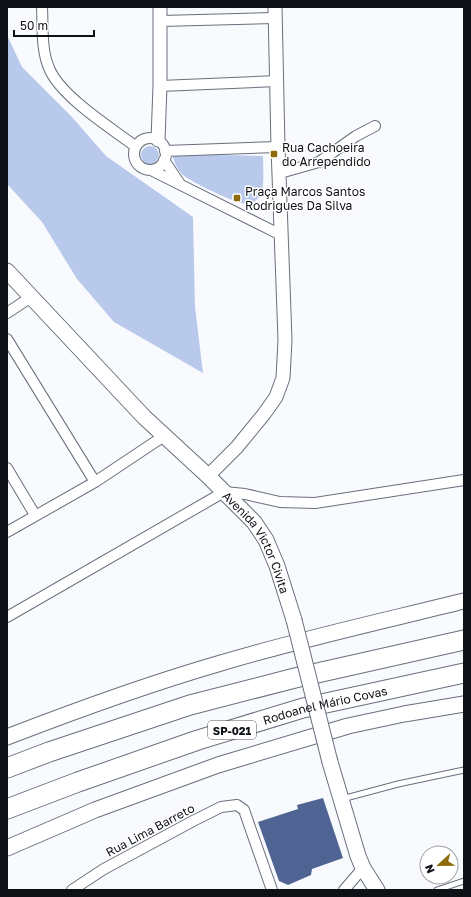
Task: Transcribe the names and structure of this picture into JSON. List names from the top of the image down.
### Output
{
  "streets": {
    "highway": ["Rodoanel Mário Covas", "SP-021"],
    "main road": ["Avenida Victor Civita"],
    "street": ["Rua Lima Barreto"]
  },
  "places": {
    "transit": ["Rua Cachoeira do Arrependido", "Praça Marcos Santos Rodrigues Da Silva"]
  },
  "scale_bar": "50 m",
  "north": "left"
}
